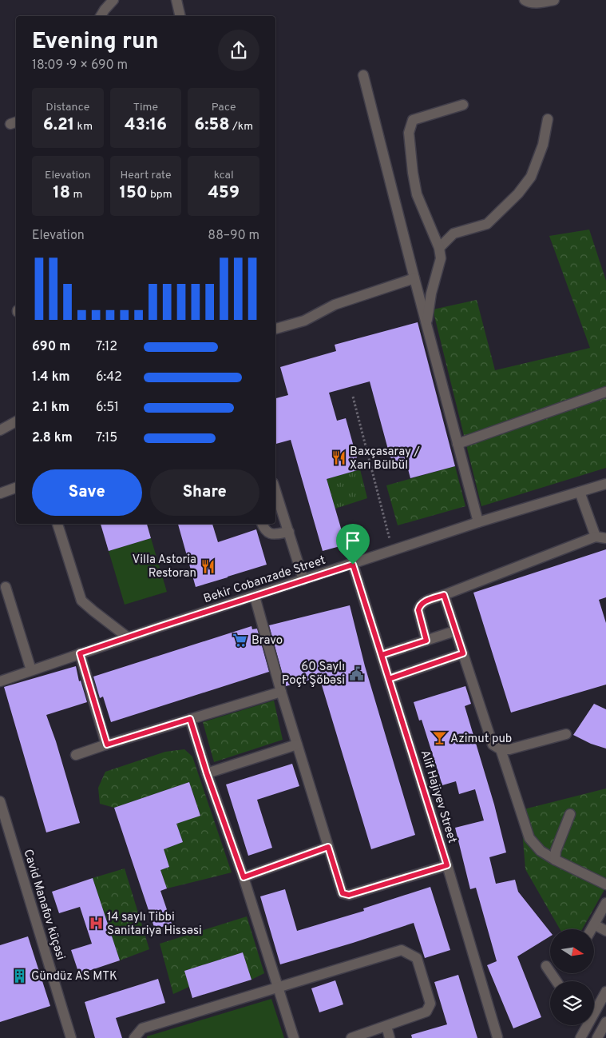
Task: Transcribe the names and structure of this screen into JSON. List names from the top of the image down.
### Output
{
  "streets": {
    "street": ["Bekir Cobanzade Street", "Alif Hajiyev Street", "Cavid Manafov küçəsi"]
  },
  "crossings": [
    ["Bekir Cobanzade Street", "Alif Hajiyev Street"]
  ],
  "places": {
    "restaurant": ["Baxçasaray / Xarı Bülbül", "Villa Astoria Restoran"],
    "supermarket": ["Bravo"],
    "public building": ["60 Saylı Poçt Şöbəsi"],
    "bar": ["Azimut pub"],
    "hospital": ["14 saylı Tibbi Sanitariya Hissəsi"],
    "building": ["Gündüz AS MTK"]
  },
  "north": "right",
  "page": {
    "heading": ["Evening run", "18:09 · 9 × 690 m"],
    "stats": [
      ["Distance", "6.21 km"],
      ["Time", "43:16"],
      ["Pace", "6:58 /km"],
      ["Elevation", "18 m"],
      ["Heart rate", "150 bpm"],
      ["kcal", "459"]
    ],
    "chart": ["Elevation", "88–90 m"],
    "list": [
      {
        "name": "690 m",
        "note": "7:12"
      },
      {
        "name": "1.4 km",
        "note": "6:42"
      },
      {
        "name": "2.1 km",
        "note": "6:51"
      },
      {
        "name": "2.8 km",
        "note": "7:15"
      }
    ],
    "buttons": ["Save", "Share"]
  }
}
